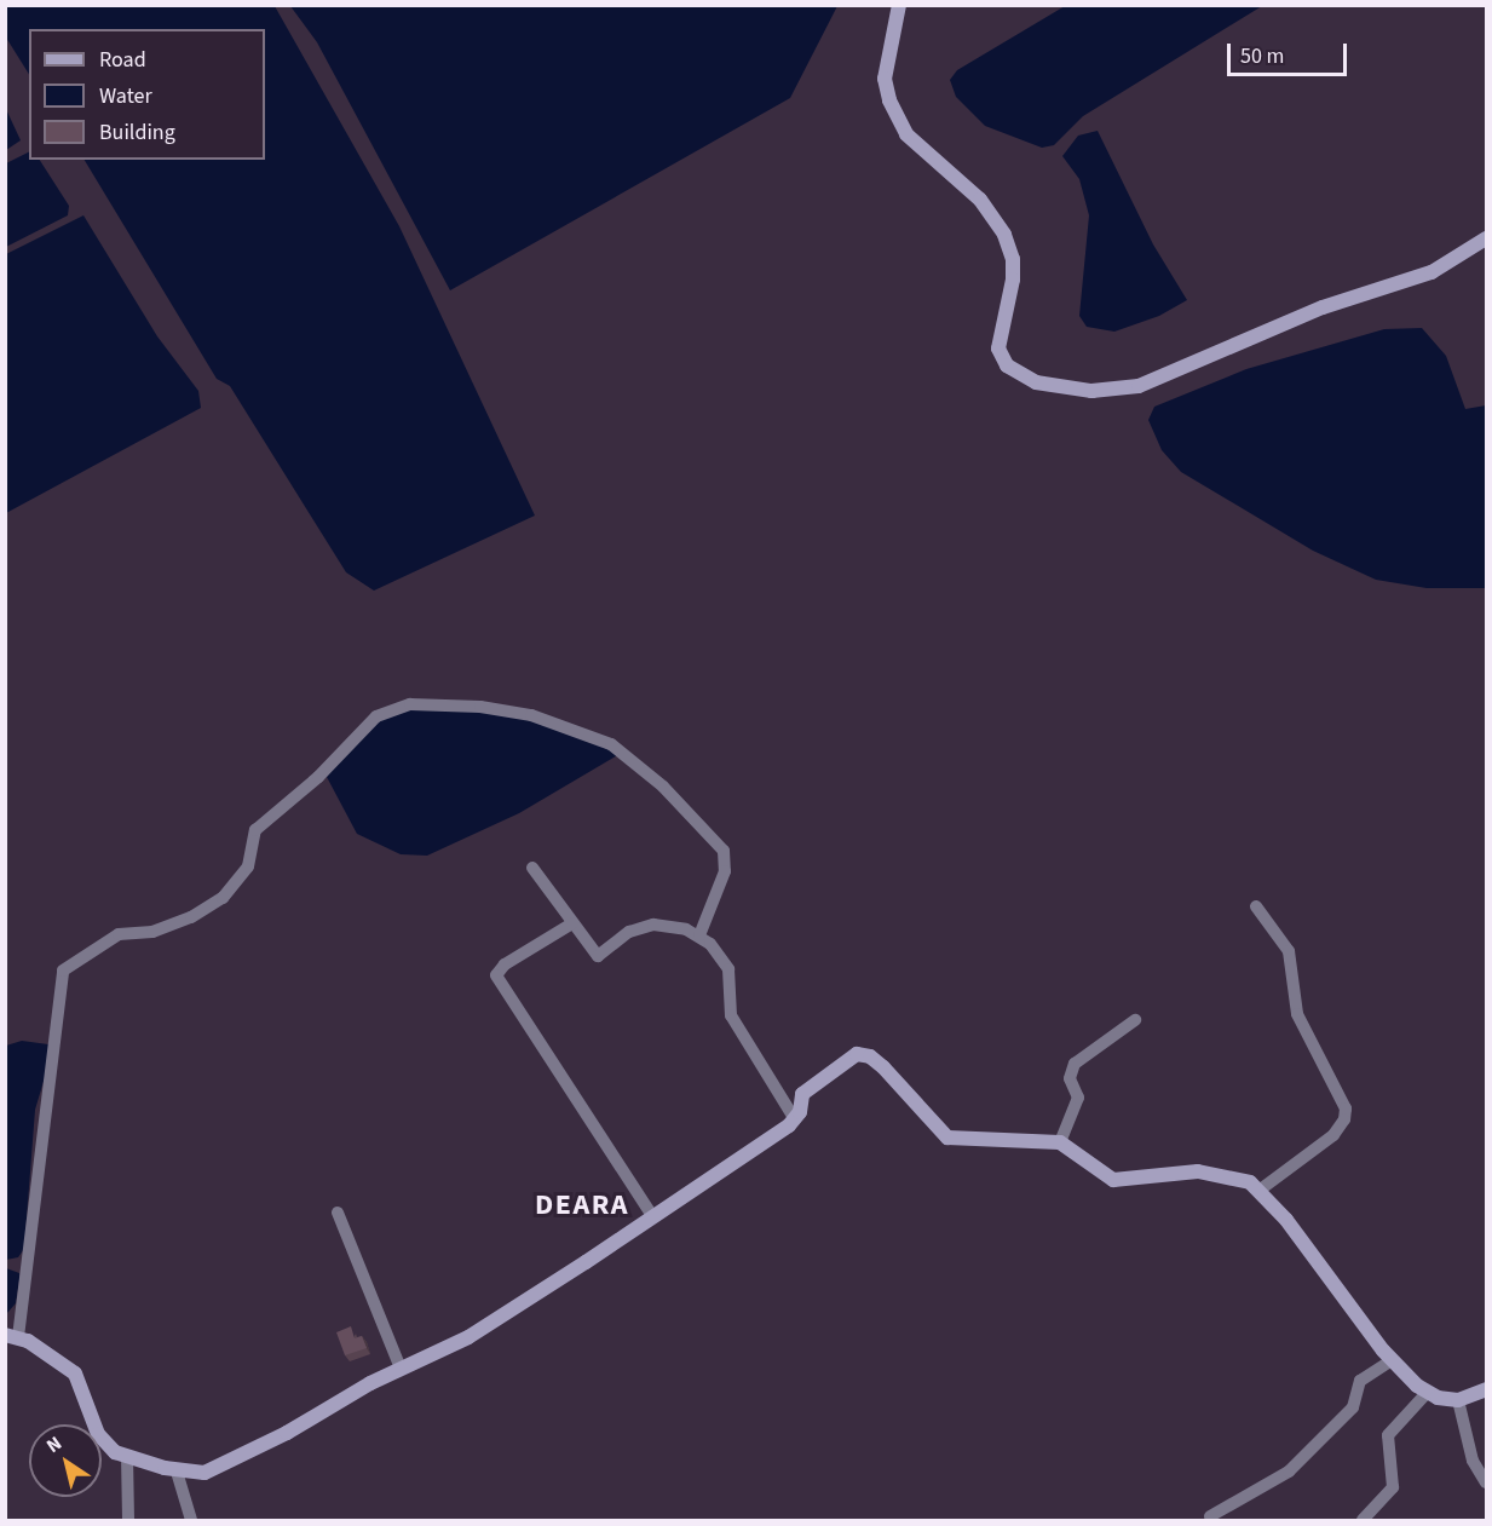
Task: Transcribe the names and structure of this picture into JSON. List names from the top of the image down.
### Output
{
  "districts": ["DEARA"],
  "legend": ["Road", "Water", "Building"],
  "scale_bar": "50 m",
  "north": "top left"
}
